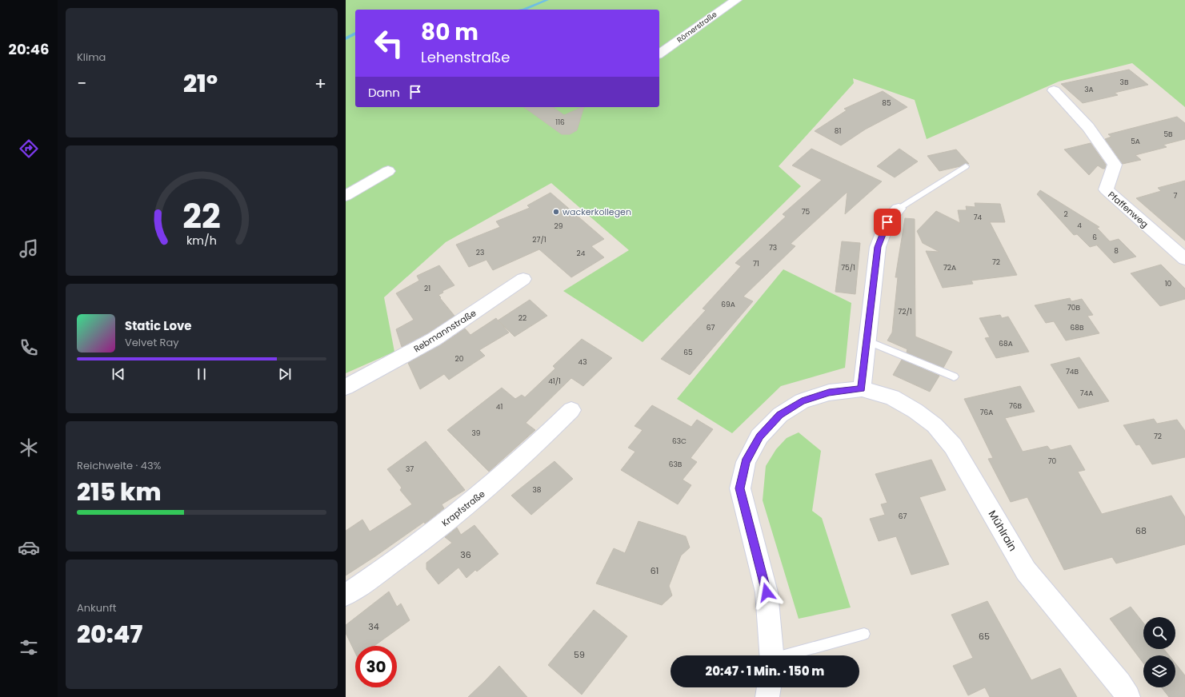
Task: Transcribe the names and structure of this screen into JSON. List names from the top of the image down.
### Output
{
  "streets": {
    "street": [
      "Römerstraße",
      "Pfaffenweg",
      "Rebmannstraße",
      "Krapfstraße",
      "Mühlrain"
    ]
  },
  "places": ["wackerkollegen"],
  "house_numbers": [
    "3B",
    "3A",
    "85",
    "116",
    "81",
    "5B",
    "5A",
    "7",
    "75",
    "2",
    "74",
    "4",
    "29",
    "6",
    "27/1",
    "73",
    "8",
    "23",
    "24",
    "72",
    "71",
    "75/1",
    "72A",
    "10",
    "21",
    "69A",
    "70B",
    "72/1",
    "22",
    "67",
    "68B",
    "68A",
    "65",
    "20",
    "43",
    "74B",
    "41/1",
    "74A",
    "76B",
    "41",
    "76A",
    "39",
    "72",
    "63C",
    "70",
    "63B",
    "37",
    "38",
    "67",
    "68",
    "36",
    "61",
    "34",
    "65",
    "59"
  ],
  "page": {
    "tabs": "20:46",
    "tile": [
      "Klima",
      ["Reichweite · 43%", "215 km"],
      ["Ankunft", "20:47"]
    ],
    "turn": ["80 m", "Lehenstraße"],
    "heat": ["−", "21°", "+"],
    "then": "Dann",
    "song": ["Static Love", "Velvet Ray"],
    "limit": "30",
    "trip": "20:47 · 1 Min. · 150 m",
    "gauge": ["22", "km/h"]
  }
}
